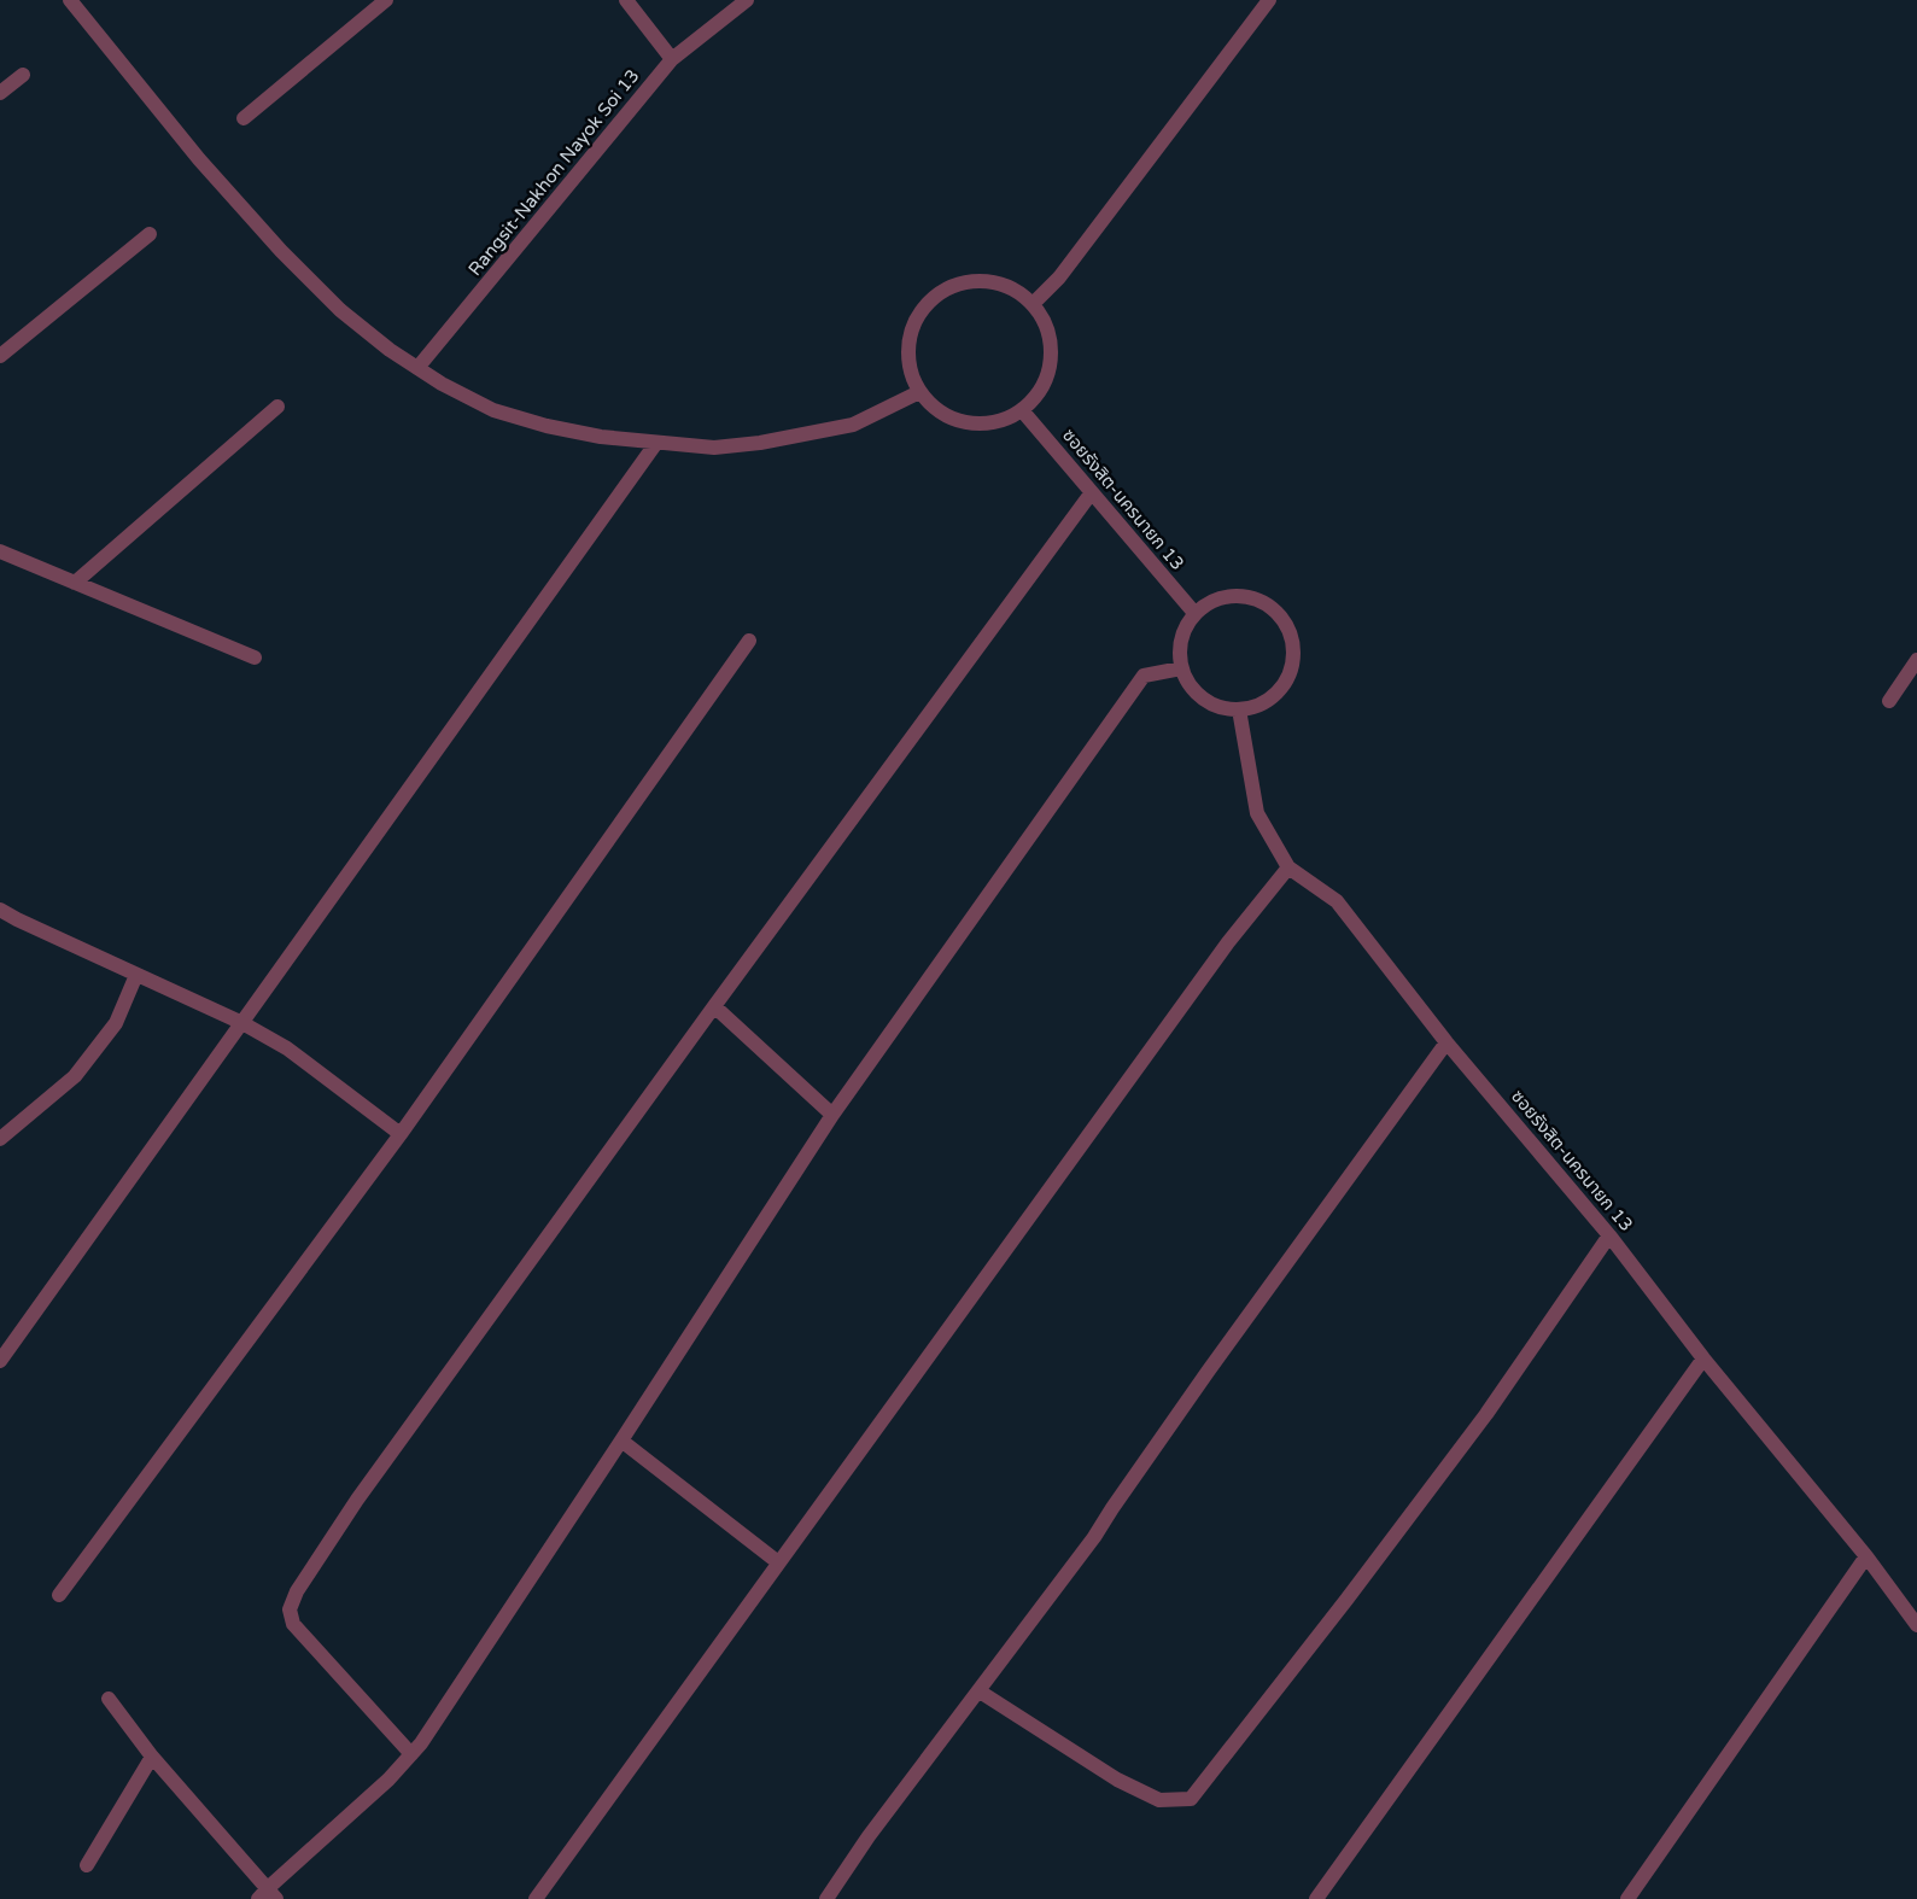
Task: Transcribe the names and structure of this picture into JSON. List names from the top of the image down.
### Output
{
  "streets": {
    "street": ["Rangsit-Nakhon Nayok Soi 13", "ซอยรังสิต-นครนายก 13"]
  }
}
